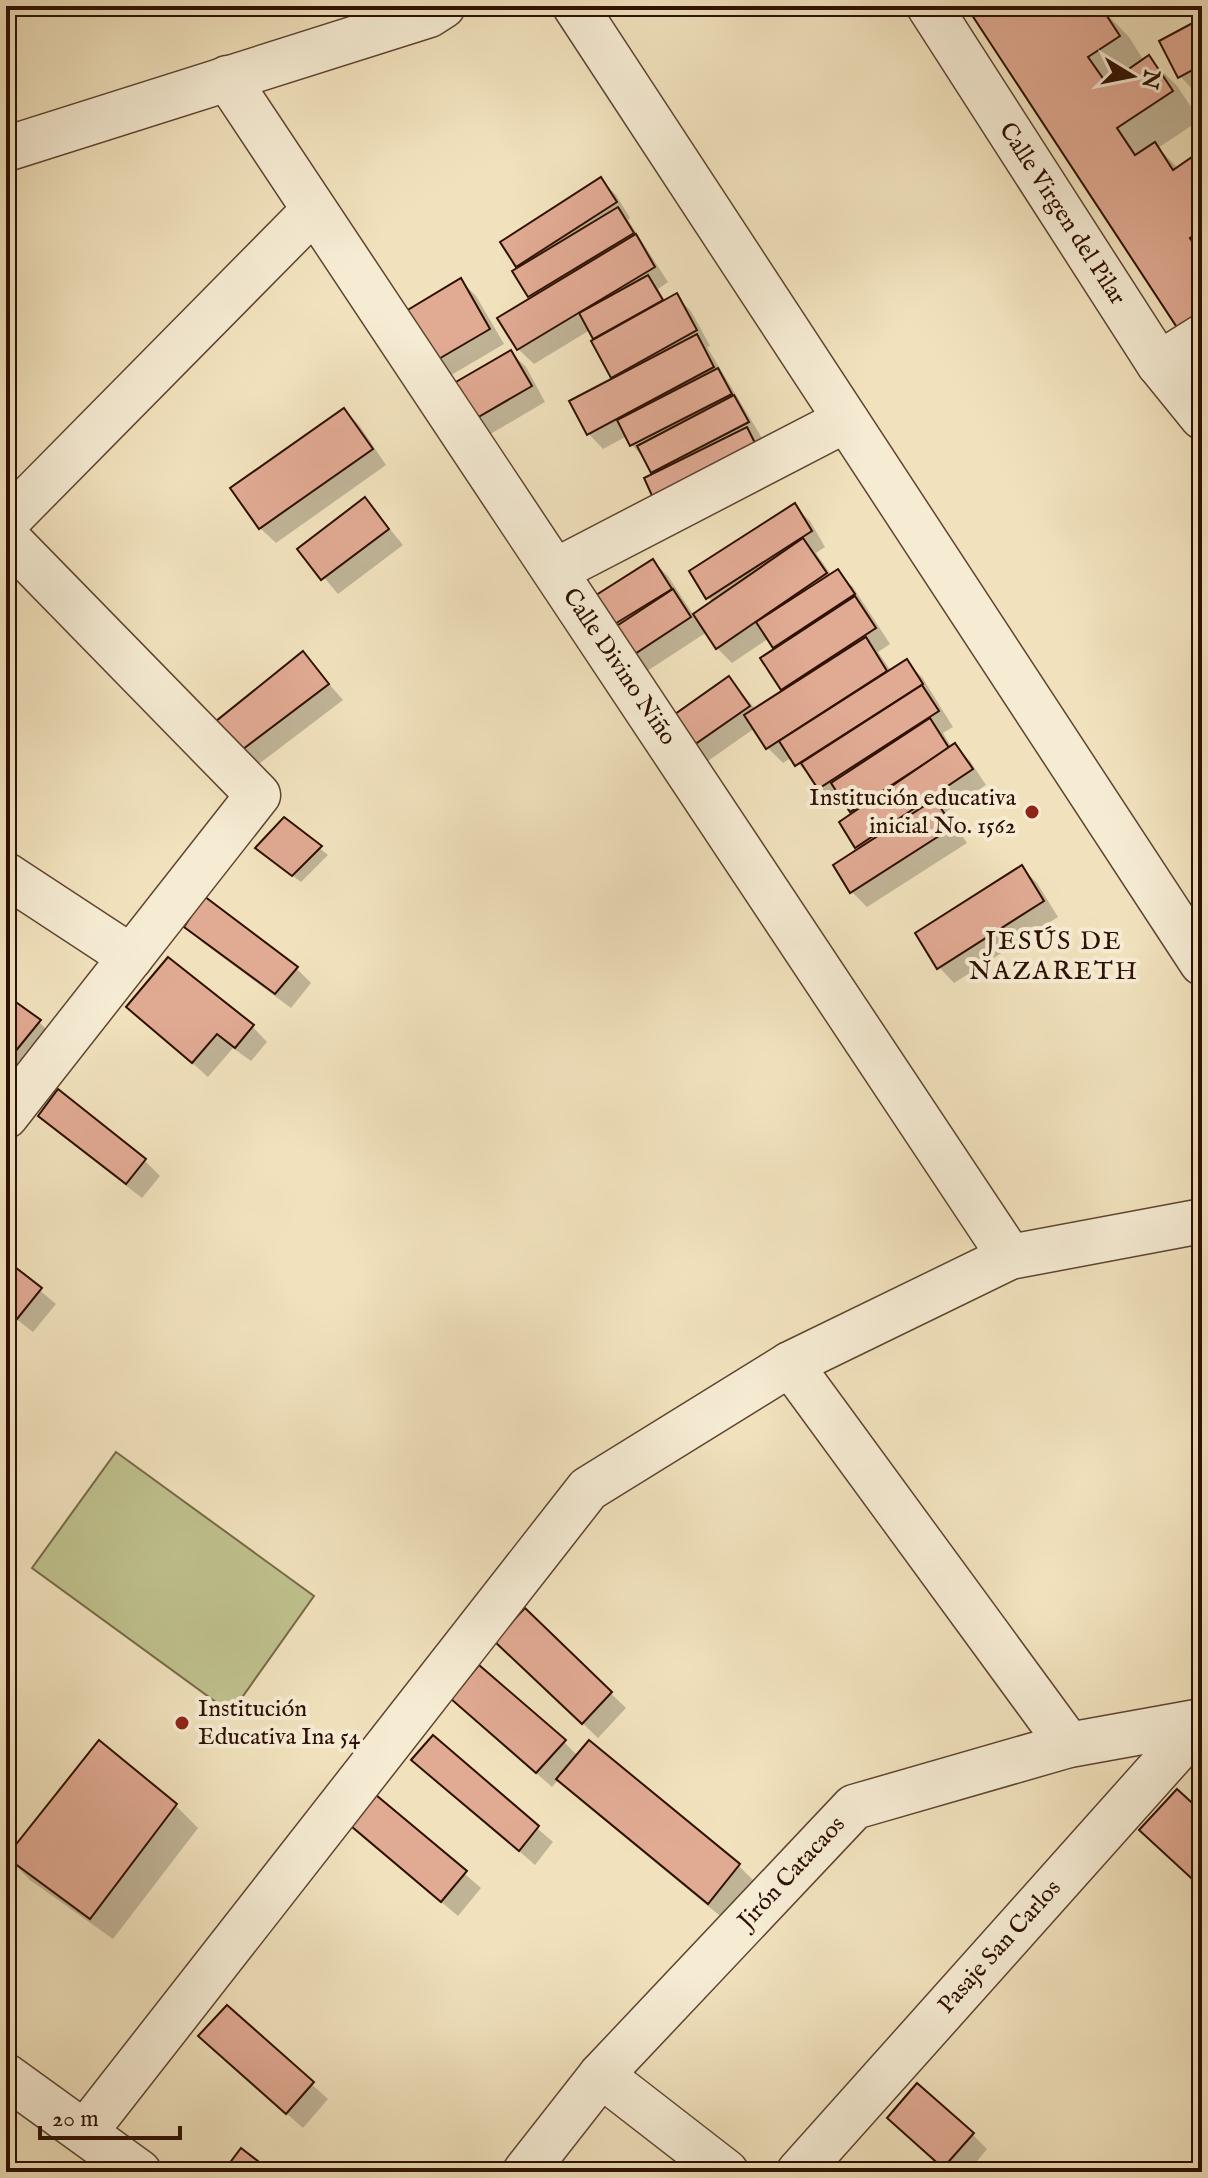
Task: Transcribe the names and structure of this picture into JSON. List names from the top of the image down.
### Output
{
  "streets": {
    "street": [
      "Calle Virgen del Pilar",
      "Calle Divino Niño",
      "Jirón Catacaos",
      "Pasaje San Carlos"
    ]
  },
  "crossings": [
    ["Jirón Catacaos", "Pasaje San Carlos"]
  ],
  "districts": ["JESÚS DE NAZARETH"],
  "places": ["Institución educativa inicial No. 1562", "Institución Educativa Ina 54"],
  "scale_bar": "20 m",
  "north": "right"
}
